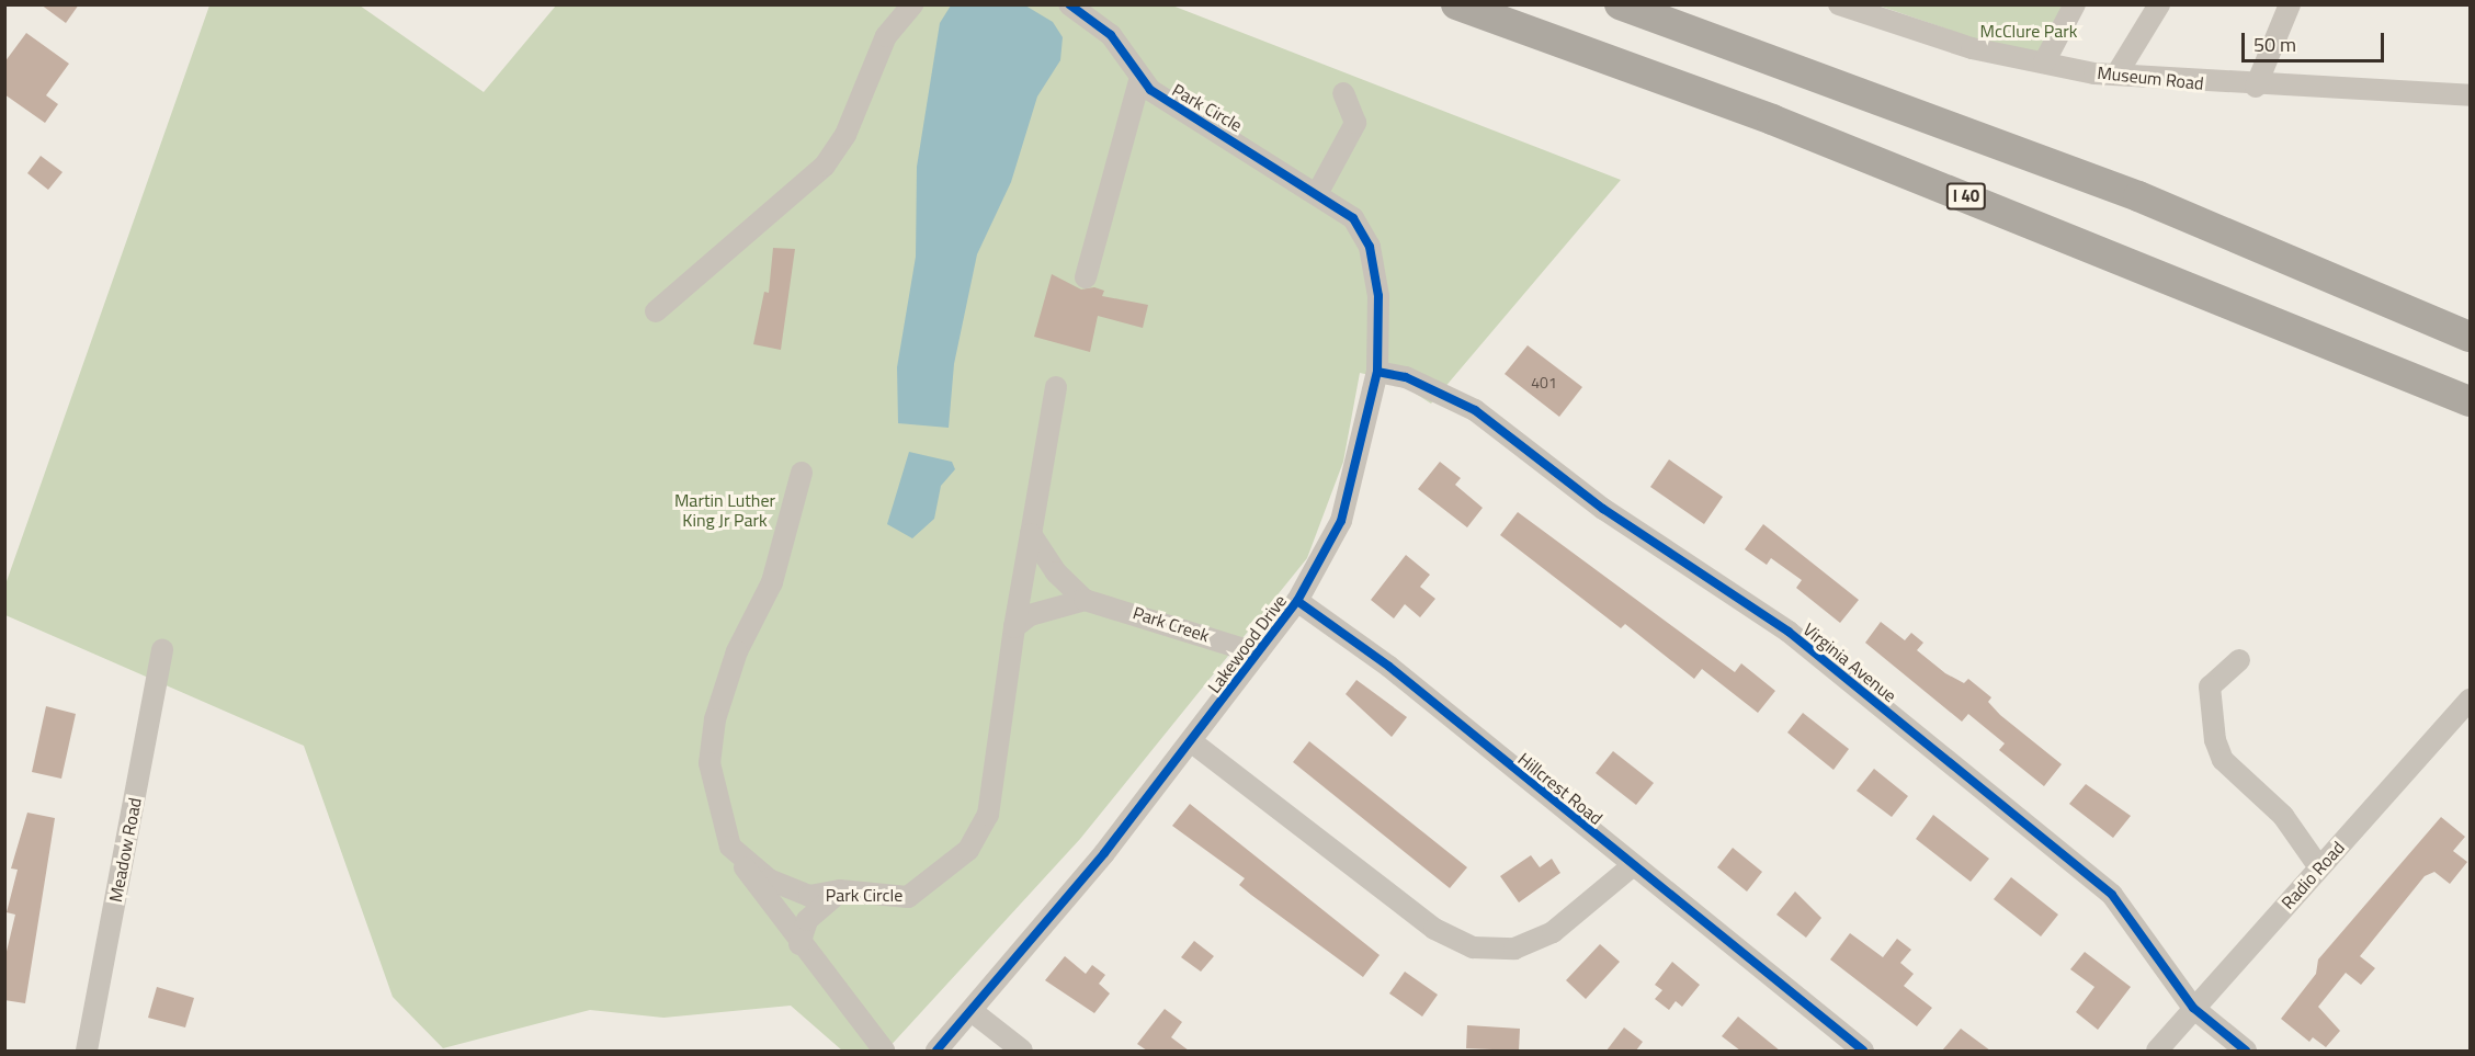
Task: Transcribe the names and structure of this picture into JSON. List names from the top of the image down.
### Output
{
  "streets": {
    "highway": ["I 40"],
    "street": [
      "Museum Road",
      "Park Circle",
      "Park Creek",
      "Lakewood Drive",
      "Virginia Avenue",
      "Hillcrest Road",
      "Meadow Road",
      "Radio Road"
    ]
  },
  "crossings": [
    ["Park Circle", "Lakewood Drive"],
    ["Park Creek", "Lakewood Drive"],
    ["Lakewood Drive", "Virginia Avenue"],
    ["Lakewood Drive", "Hillcrest Road"],
    ["Virginia Avenue", "Radio Road"]
  ],
  "parks": ["McClure Park", "Martin Luther King Jr Park"],
  "house_numbers": ["401"],
  "scale_bar": "50 m"
}
